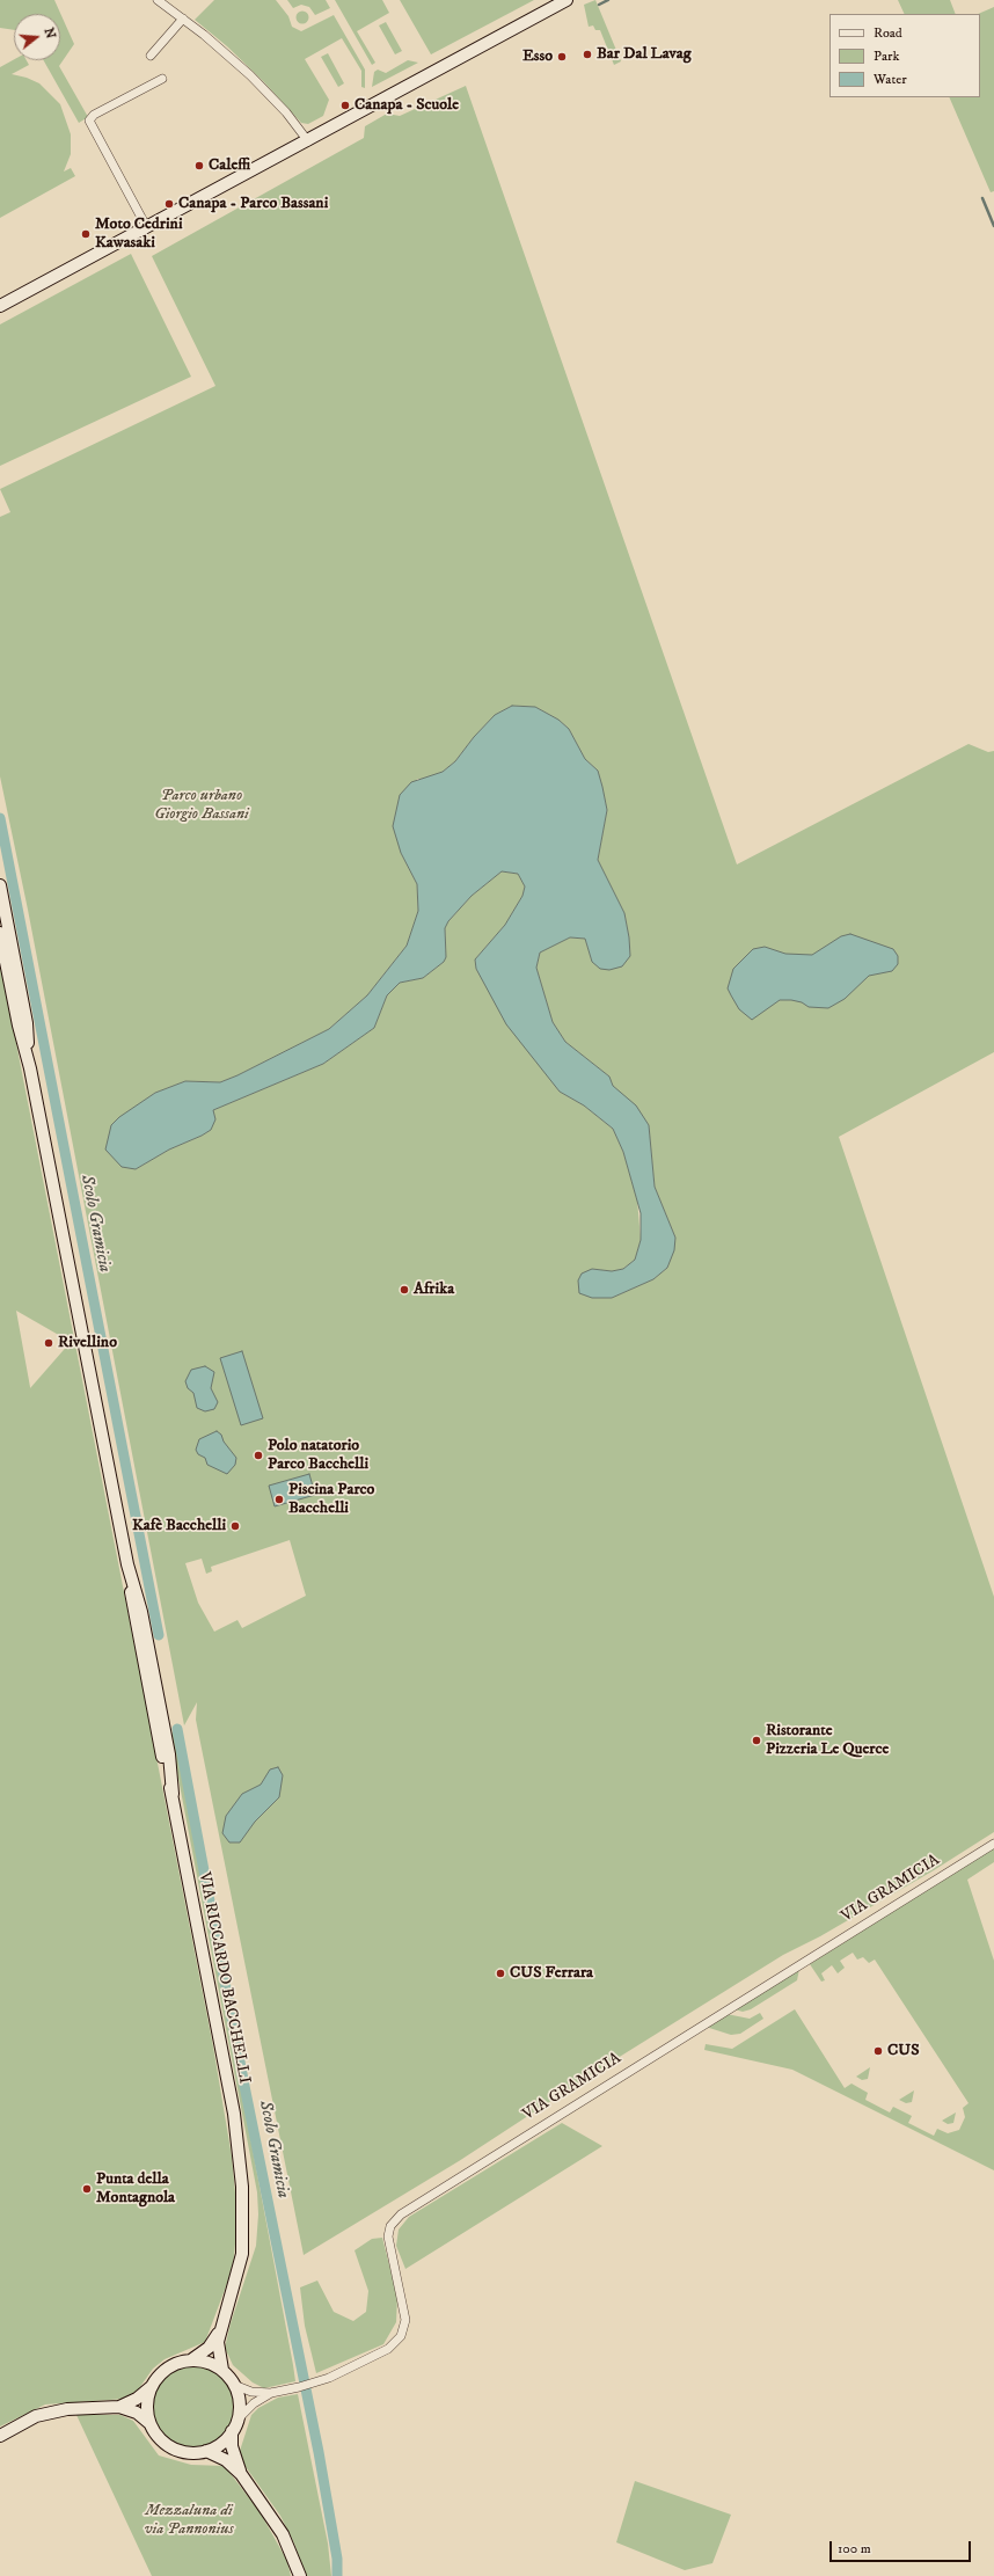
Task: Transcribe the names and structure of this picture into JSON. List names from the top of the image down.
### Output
{
  "streets": {
    "main road": ["VIA GRAMICIA", "VIA RICCARDO BACCHELLI"]
  },
  "crossings": [
    ["VIA GRAMICIA", "VIA RICCARDO BACCHELLI"]
  ],
  "water": ["Scolo Gramicia"],
  "parks": ["Parco urbano Giorgio Bassani", "Mezzaluna di via Pannonius"],
  "places": [
    "Bar Dal Lavag",
    "Esso",
    "Canapa - Scuole",
    "Caleffi",
    "Canapa - Parco Bassani",
    "Moto Cedrini Kawasaki",
    "Afrika",
    "Rivellino",
    "Polo natatorio Parco Bacchelli",
    "Piscina Parco Bacchelli",
    "Kafè Bacchelli",
    "Ristorante Pizzeria Le Querce",
    "CUS Ferrara",
    "CUS",
    "Punta della Montagnola"
  ],
  "legend": ["Road", "Park", "Water"],
  "scale_bar": "100 m",
  "north": "right"
}
